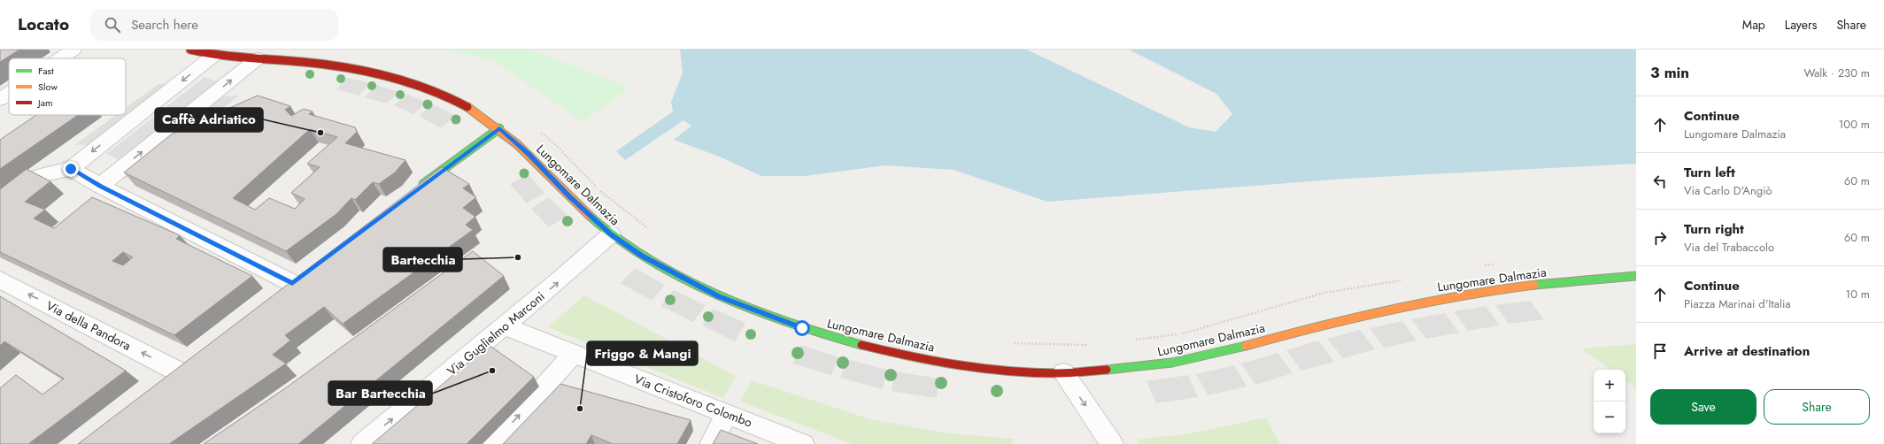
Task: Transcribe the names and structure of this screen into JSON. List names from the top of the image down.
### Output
{
  "streets": {
    "street": [
      "Lungomare Dalmazia",
      "Via della Pandora",
      "Via Guglielmo Marconi",
      "Via Cristoforo Colombo"
    ]
  },
  "crossings": [
    ["Lungomare Dalmazia", "Via Guglielmo Marconi"],
    ["Via Guglielmo Marconi", "Via Cristoforo Colombo"]
  ],
  "places": [
    "Caffè Adriatico",
    "Bartecchia",
    "Bar Bartecchia",
    "Friggo & Mangi"
  ],
  "legend": ["Fast", "Slow", "Jam"],
  "page": {
    "header": "Locato",
    "search": "Search here",
    "nav": ["Map", "Layers", "Share"],
    "heading": ["3 min", "Walk · 230 m"],
    "list": [
      ["Continue", "Lungomare Dalmazia", "100 m"],
      ["Turn left", "Via Carlo D'Angiò", "60 m"],
      ["Turn right", "Via del Trabaccolo", "60 m"],
      ["Continue", "Piazza Marinai d'Italia", "10 m"],
      "Arrive at destination"
    ],
    "map_buttons": ["+", "−"],
    "buttons": ["Save", "Share"]
  }
}
